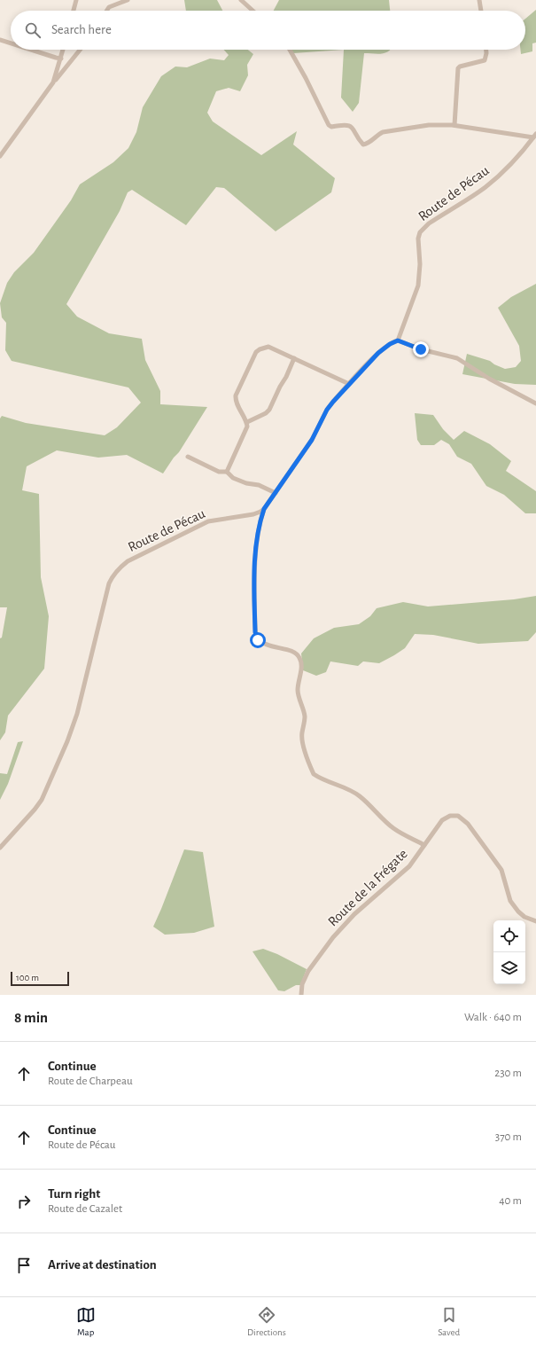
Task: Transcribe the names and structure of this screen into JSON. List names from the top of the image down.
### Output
{
  "streets": {
    "street": ["Route de Pécau", "Route de la Frégate"]
  },
  "scale_bar": "100 m",
  "page": {
    "search": "Search here",
    "scale": "100 m",
    "heading": ["8 min", "Walk · 640 m"],
    "list": [
      ["Continue", "Route de Charpeau", "230 m"],
      ["Continue", "Route de Pécau", "370 m"],
      ["Turn right", "Route de Cazalet", "40 m"],
      "Arrive at destination"
    ],
    "nav": ["Map", "Directions", "Saved"]
  }
}
